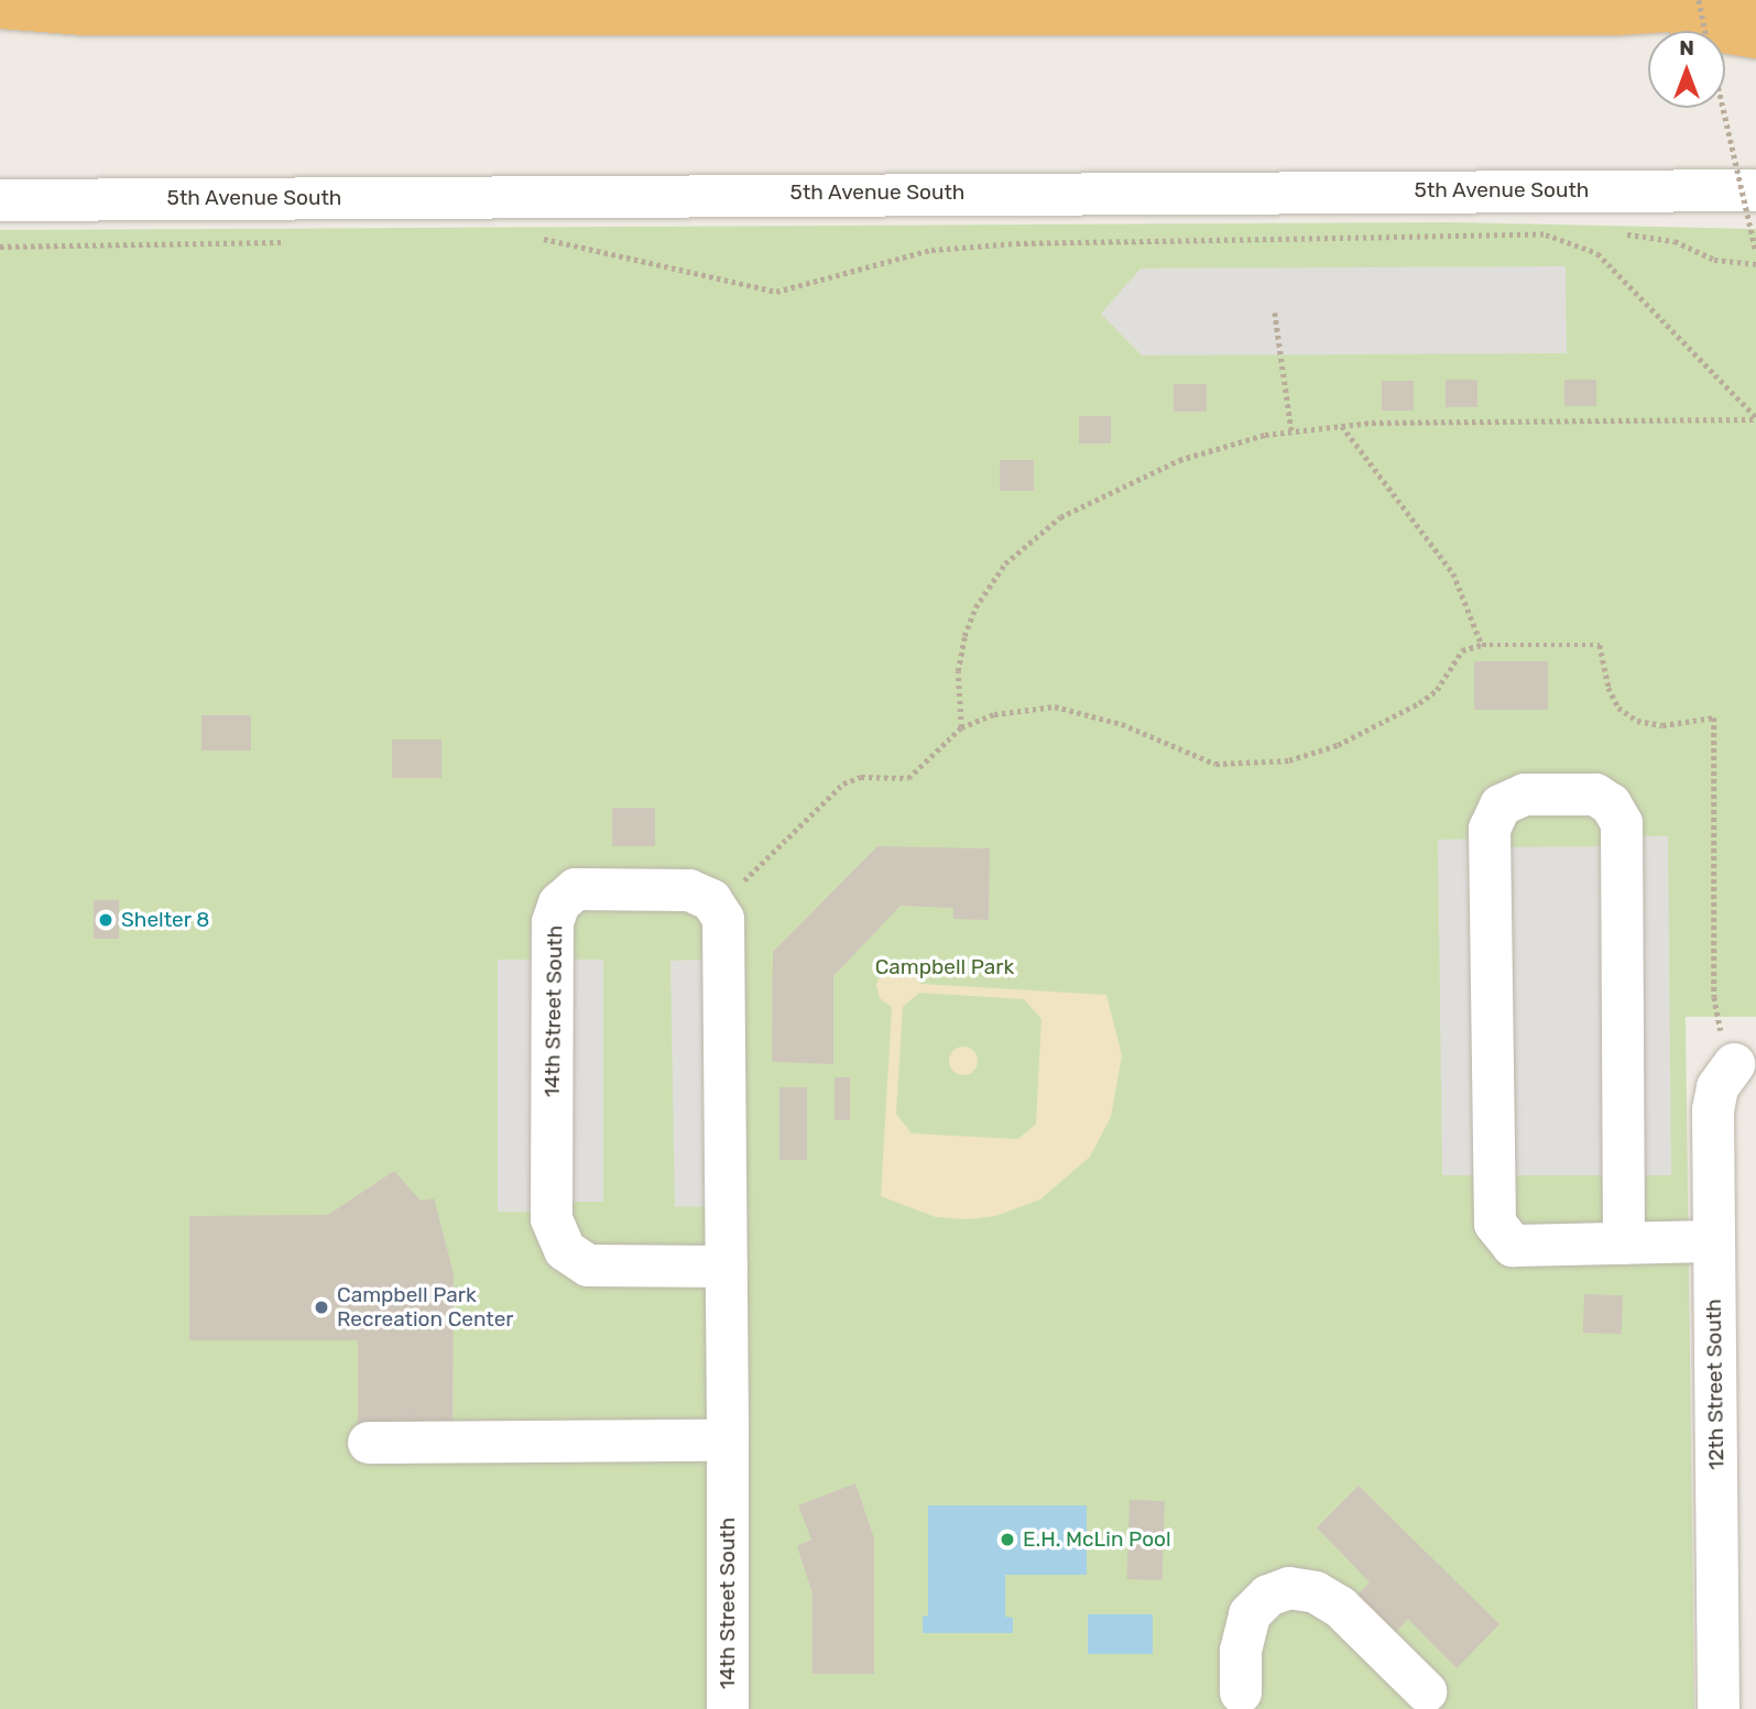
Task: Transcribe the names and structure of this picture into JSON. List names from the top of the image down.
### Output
{
  "streets": {
    "street": ["5th Avenue South", "14th Street South", "12th Street South"]
  },
  "parks": ["Campbell Park"],
  "places": ["Shelter 8", "Campbell Park Recreation Center", "E.H. McLin Pool"],
  "north": "top"
}
